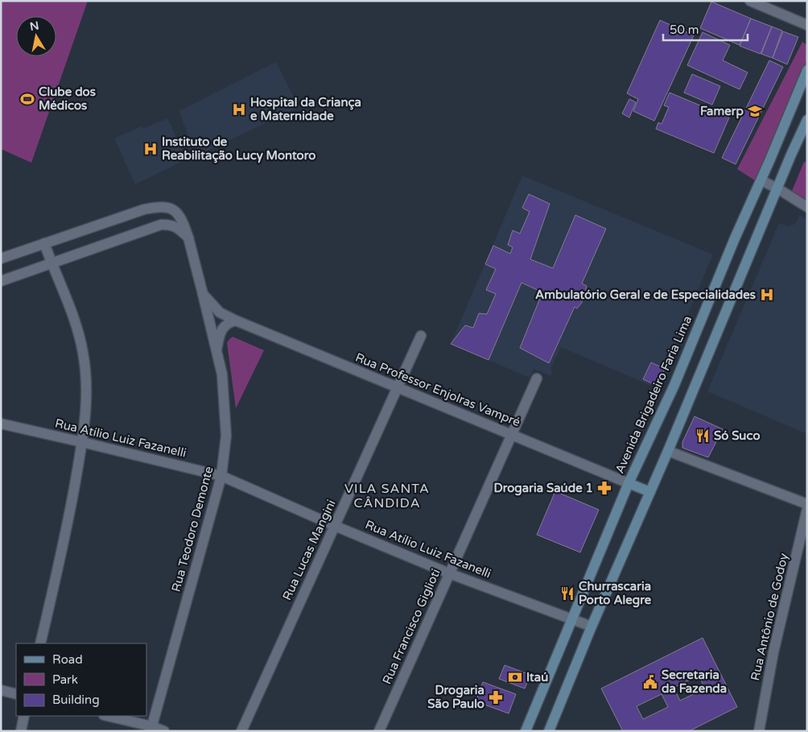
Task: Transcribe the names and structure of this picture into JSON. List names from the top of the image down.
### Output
{
  "streets": {
    "main road": ["Avenida Brigadeiro Faria Lima"],
    "street": [
      "Rua Professor Enjolras Vampré",
      "Rua Atílio Luiz Fazanelli",
      "Rua Teodoro Demonte",
      "Rua Lucas Mangini",
      "Rua Antônio de Godoy",
      "Rua Francisco Giglioti"
    ]
  },
  "crossings": [
    ["Rua Professor Enjolras Vampré", "Avenida Brigadeiro Faria Lima"],
    ["Rua Professor Enjolras Vampré", "Rua Teodoro Demonte"],
    ["Rua Professor Enjolras Vampré", "Rua Lucas Mangini"],
    ["Rua Professor Enjolras Vampré", "Rua Francisco Giglioti"],
    ["Avenida Brigadeiro Faria Lima", "Rua Atílio Luiz Fazanelli"],
    ["Rua Atílio Luiz Fazanelli", "Rua Teodoro Demonte"],
    ["Rua Atílio Luiz Fazanelli", "Rua Lucas Mangini"],
    ["Rua Atílio Luiz Fazanelli", "Rua Francisco Giglioti"]
  ],
  "districts": ["VILA SANTA CÂNDIDA"],
  "places": {
    "sports": ["Clube dos Médicos"],
    "hospital": ["Hospital da Criança e Maternidade", "Instituto de Reabilitação Lucy Montoro", "Ambulatório Geral e de Especialidades"],
    "school or university": ["Famerp"],
    "restaurant": ["Só Suco", "Churrascaria Porto Alegre"],
    "pharmacy": ["Drogaria Saúde 1", "Drogaria São Paulo"],
    "bank": ["Itaú"],
    "public building": ["Secretaria da Fazenda"]
  },
  "legend": ["Road", "Park", "Building"],
  "scale_bar": "50 m",
  "north": "top"
}
